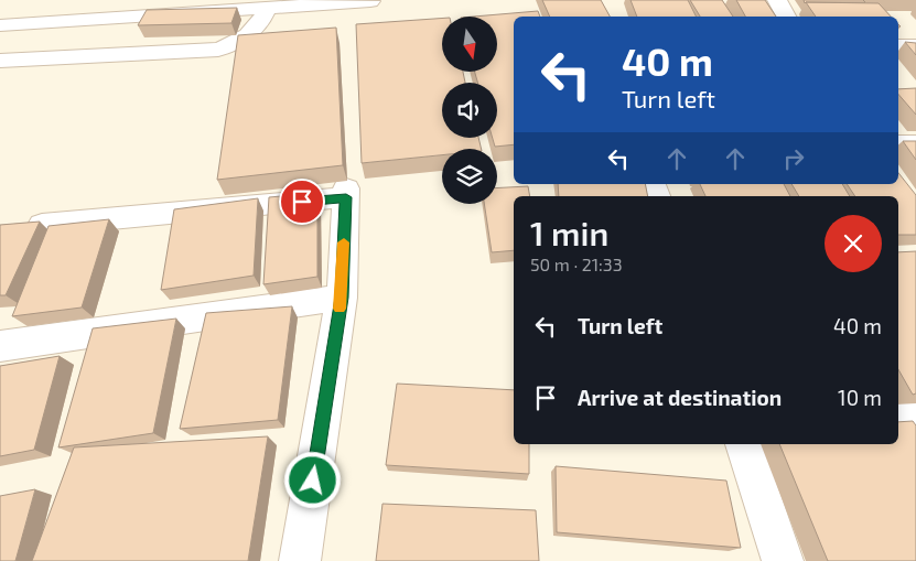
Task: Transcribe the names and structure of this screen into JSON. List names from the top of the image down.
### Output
{
  "north": "bottom",
  "page": {
    "turn": ["40 m", "Turn left"],
    "heading": ["1 min", "50 m · 21:33"],
    "list": [
      {
        "name": "Turn left",
        "value": "40 m"
      },
      {
        "name": "Arrive at destination",
        "value": "10 m"
      }
    ]
  }
}
